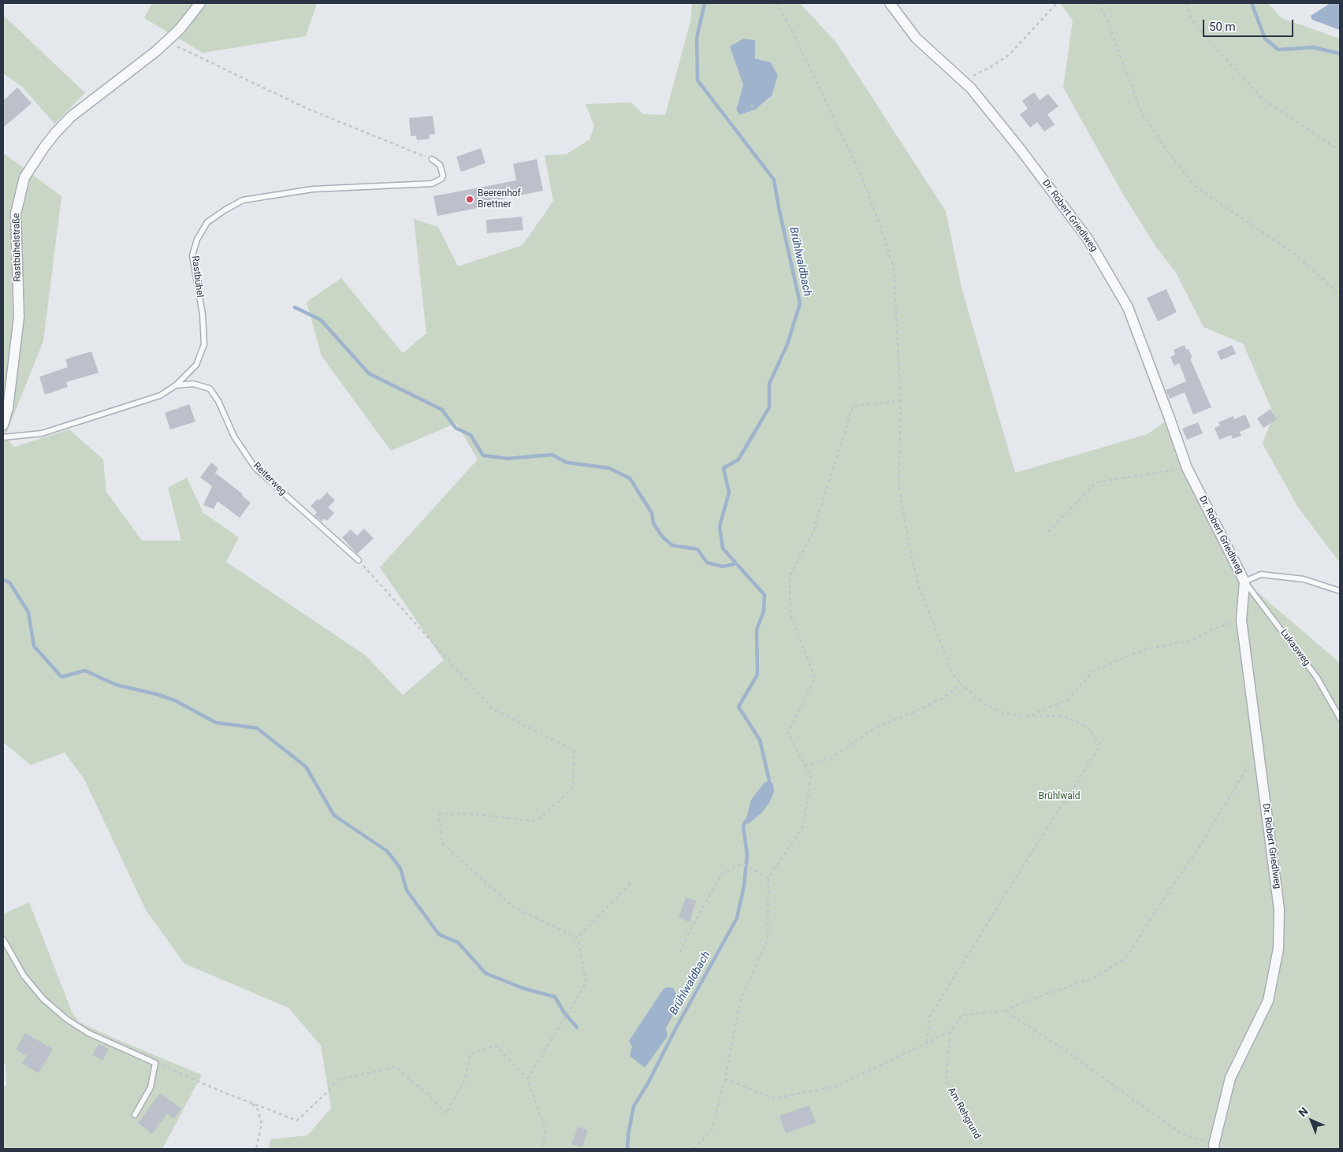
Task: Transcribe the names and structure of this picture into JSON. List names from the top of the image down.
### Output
{
  "streets": {
    "street": ["Dr. Robert Griedlweg", "Rastbühelstraße"],
    "lane": ["Rastbühel", "Reiterweg", "Lukasweg"],
    "path": ["Am Rehgrund"]
  },
  "crossings": [
    ["Dr. Robert Griedlweg", "Lukasweg"],
    ["Rastbühel", "Reiterweg"]
  ],
  "water": ["Brühlwaldbach"],
  "parks": ["Brühlwald"],
  "places": ["Beerenhof Brettner"],
  "scale_bar": "50 m",
  "north": "top left"
}
